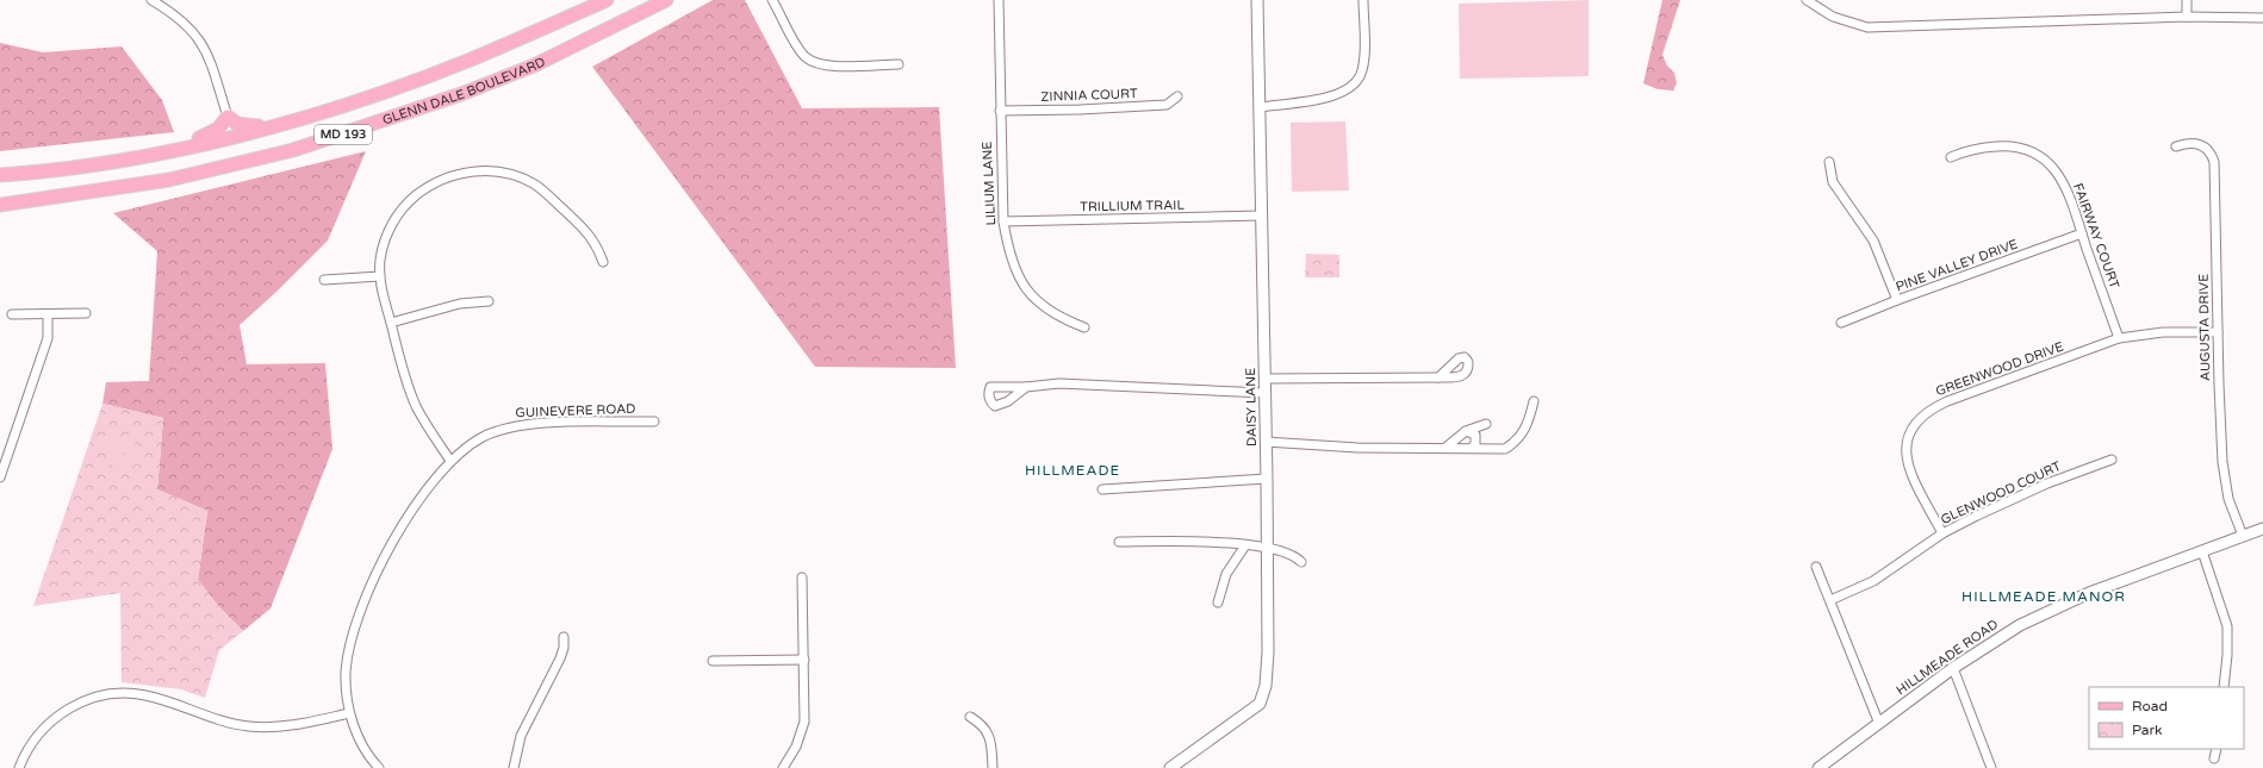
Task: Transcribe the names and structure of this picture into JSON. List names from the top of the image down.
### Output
{
  "streets": {
    "main road": ["GLENN DALE BOULEVARD", "MD 193"],
    "street": [
      "ZINNIA COURT",
      "LILIUM LANE",
      "TRILLIUM TRAIL",
      "FAIRWAY COURT",
      "PINE VALLEY DRIVE",
      "AUGUSTA DRIVE",
      "GREENWOOD DRIVE",
      "DAISY LANE",
      "GUINEVERE ROAD",
      "GLENWOOD COURT",
      "HILLMEADE ROAD"
    ]
  },
  "crossings": [
    ["ZINNIA COURT", "LILIUM LANE"],
    ["LILIUM LANE", "TRILLIUM TRAIL"],
    ["TRILLIUM TRAIL", "DAISY LANE"],
    ["FAIRWAY COURT", "PINE VALLEY DRIVE"],
    ["FAIRWAY COURT", "GREENWOOD DRIVE"],
    ["AUGUSTA DRIVE", "GREENWOOD DRIVE"],
    ["AUGUSTA DRIVE", "HILLMEADE ROAD"],
    ["GREENWOOD DRIVE", "GLENWOOD COURT"]
  ],
  "districts": ["HILLMEADE", "HILLMEADE MANOR"],
  "legend": ["Road", "Park"]
}
